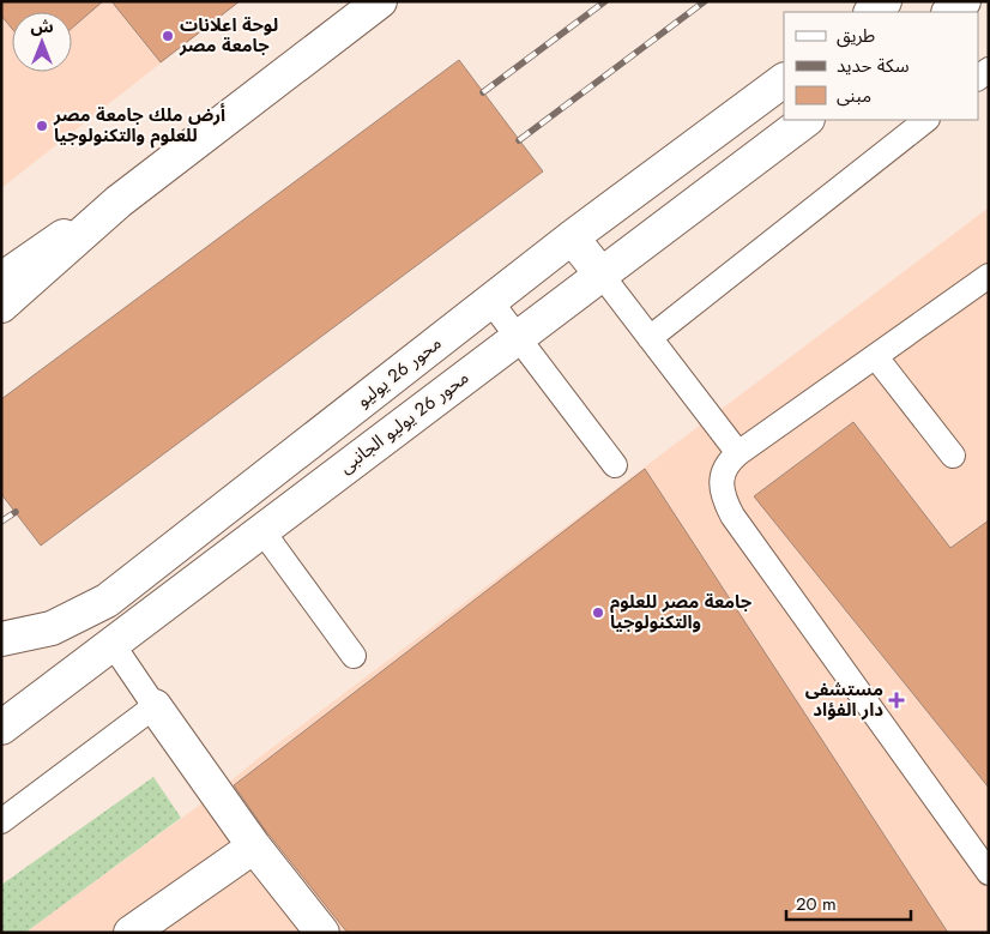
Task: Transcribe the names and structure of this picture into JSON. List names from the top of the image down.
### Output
{
  "streets": {
    "main road": ["محور 26 يوليو", "محور 26 يوليو الجانبى"]
  },
  "places": {
    "other": ["لوحة اعلانات جامعة مصر", "أرض ملك جامعة مصر للعلوم والتكنولوجيا", "جامعة مصر للعلوم والتكنولوجيا"],
    "health": ["مستشفى دار الفؤاد"]
  },
  "legend": ["طريق", "سكة حديد", "مبنى"],
  "scale_bar": "20 m",
  "north": "top"
}
